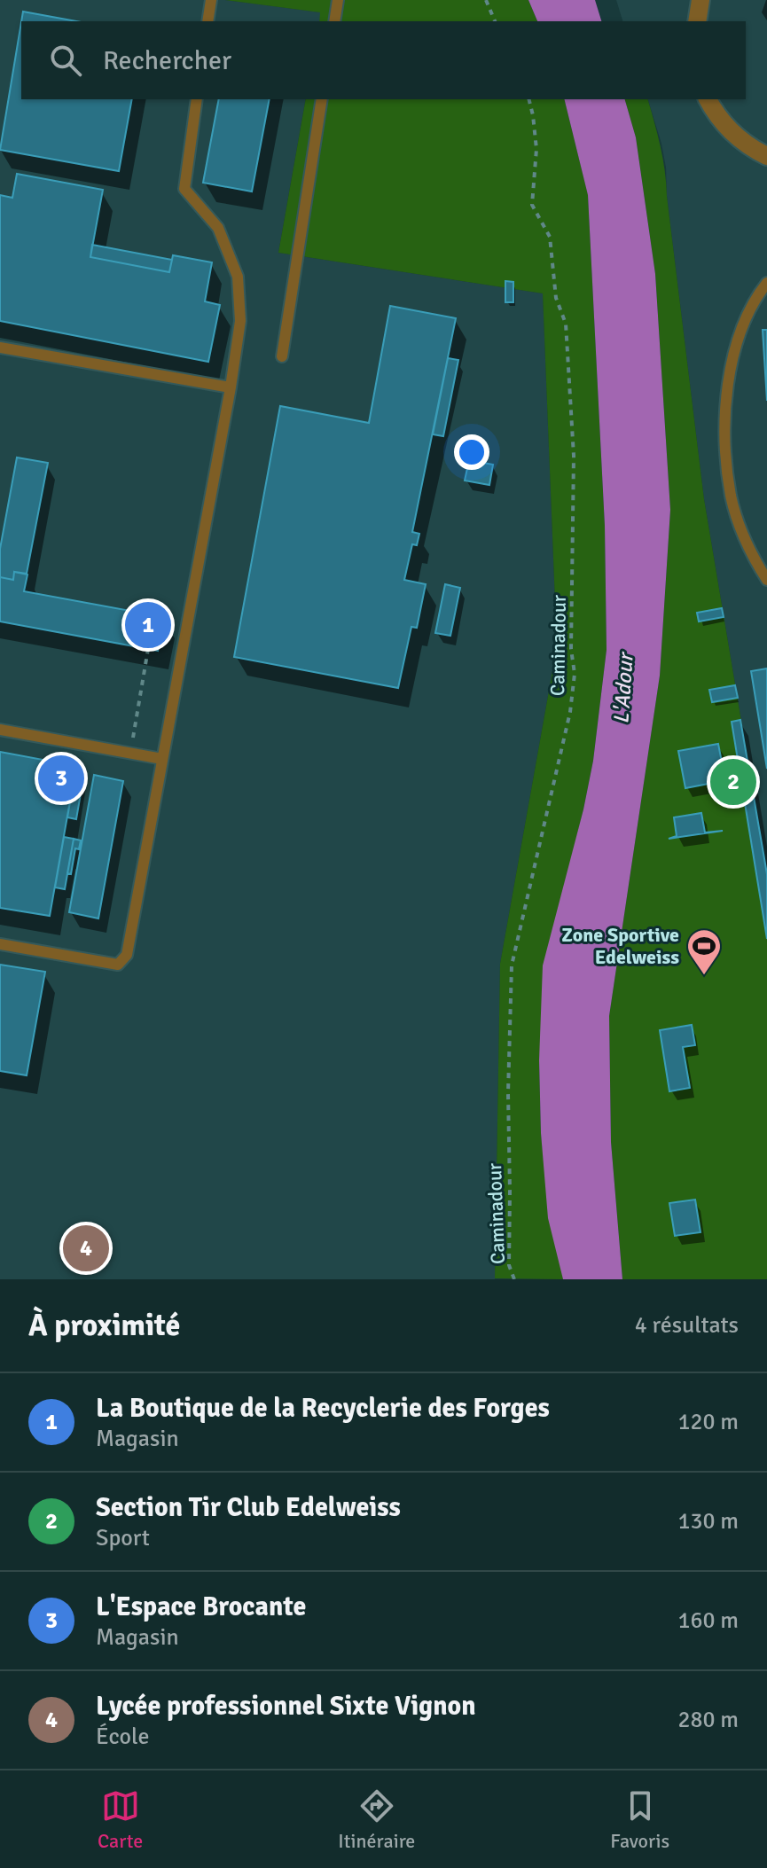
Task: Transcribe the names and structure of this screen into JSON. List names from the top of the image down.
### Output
{
  "streets": {
    "path": ["Caminadour"]
  },
  "water": ["L'Adour"],
  "places": {
    "sports": ["Zone Sportive Edelweiss"]
  },
  "page": {
    "search": "Rechercher",
    "pins": [
      "1",
      "3",
      "2",
      "4"
    ],
    "heading": ["À proximité", "4 résultats"],
    "list": [
      {
        "mark": "1",
        "name": "La Boutique de la Recyclerie des Forges",
        "note": "Magasin",
        "value": "120 m"
      },
      {
        "mark": "2",
        "name": "Section Tir Club Edelweiss",
        "note": "Sport",
        "value": "130 m"
      },
      {
        "mark": "3",
        "name": "L'Espace Brocante",
        "note": "Magasin",
        "value": "160 m"
      },
      {
        "mark": "4",
        "name": "Lycée professionnel Sixte Vignon",
        "note": "École",
        "value": "280 m"
      }
    ],
    "nav": ["Carte", "Itinéraire", "Favoris"]
  }
}
